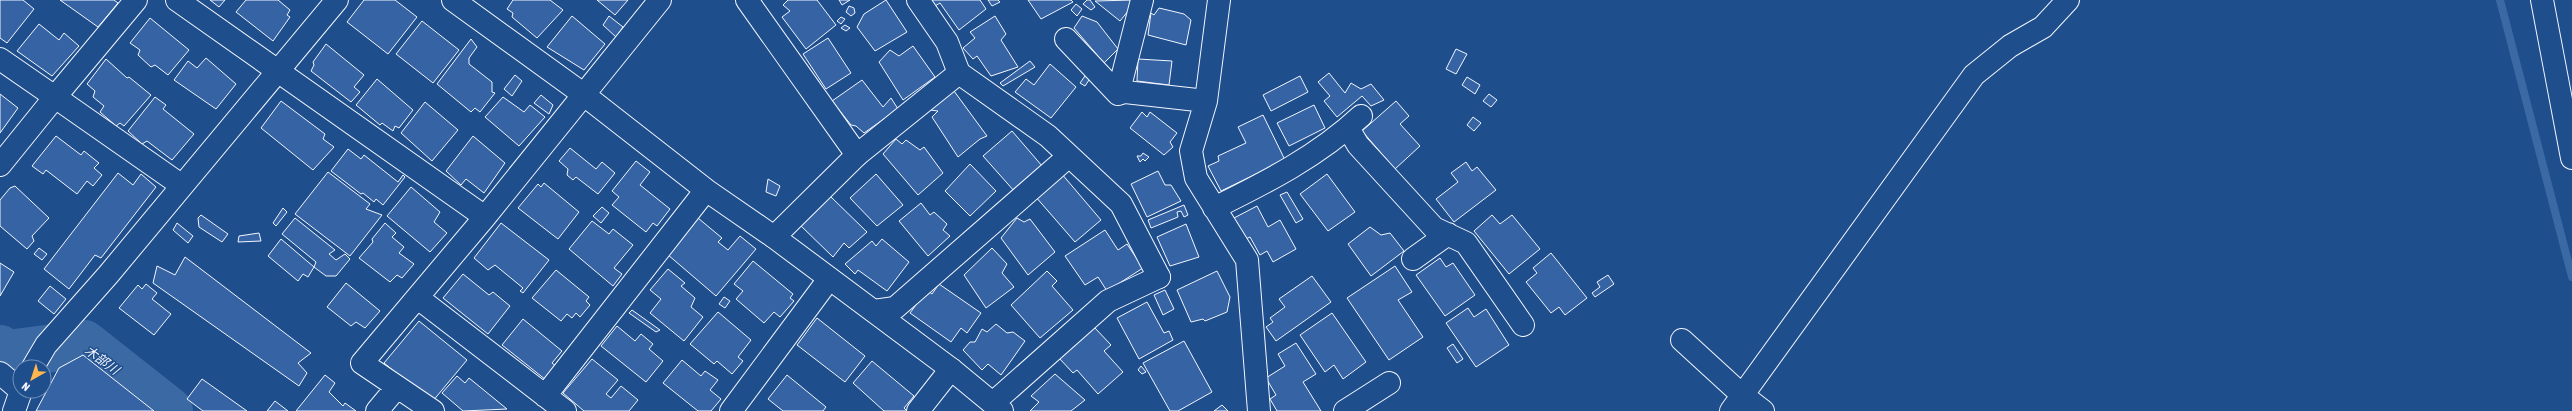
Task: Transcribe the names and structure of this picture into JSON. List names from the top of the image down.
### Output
{
  "water": ["木部川"],
  "north": "bottom left"
}
